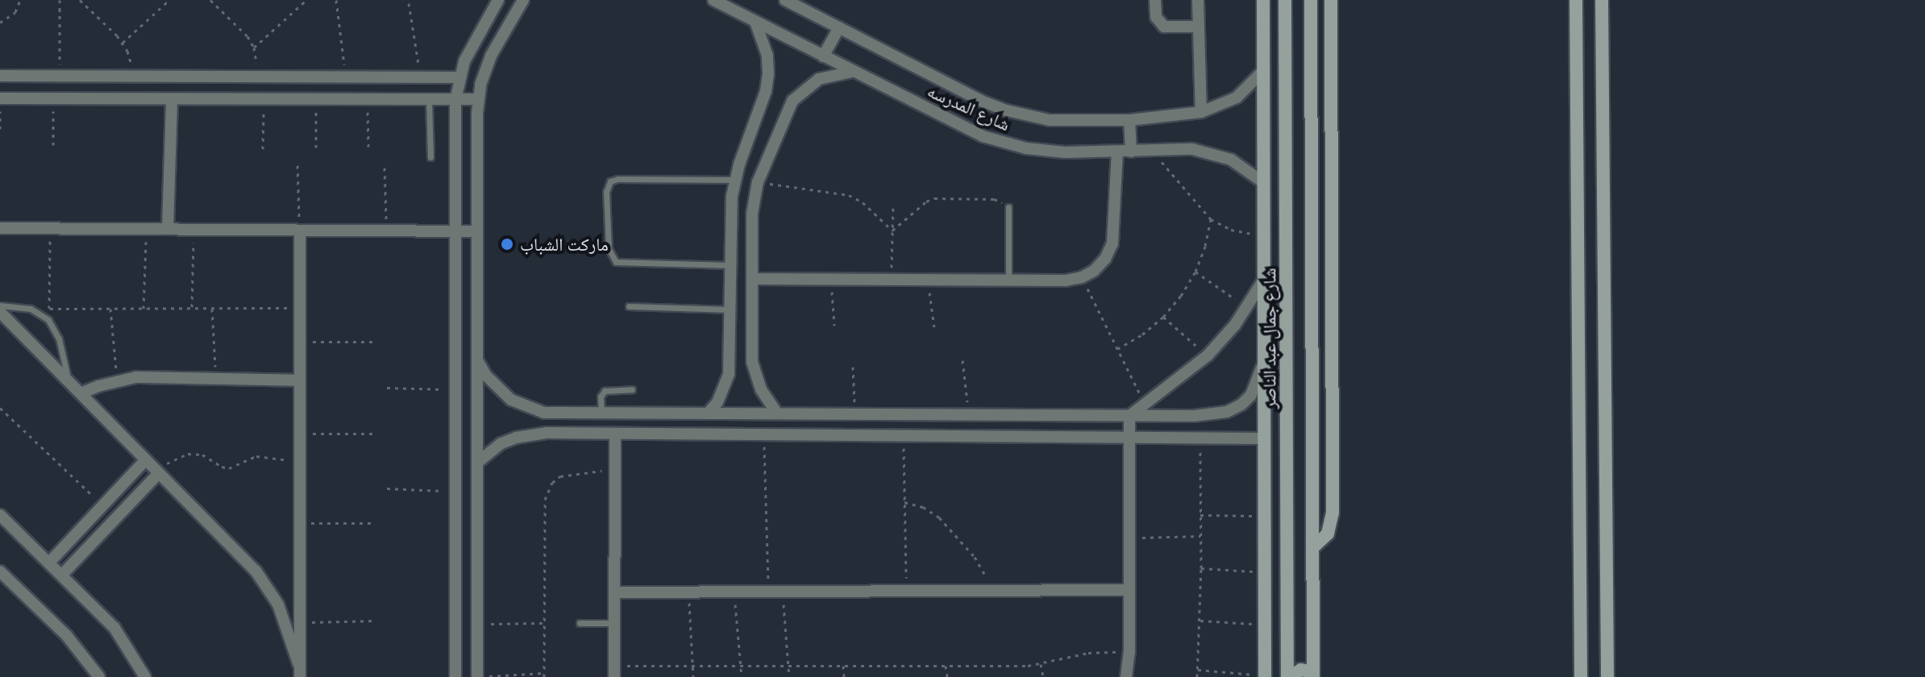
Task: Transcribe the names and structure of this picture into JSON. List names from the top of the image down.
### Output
{
  "streets": {
    "main road": ["شارع جمال عبد الناصر"],
    "street": ["شارع المدرسه"]
  },
  "places": ["ماركت الشباب"]
}
